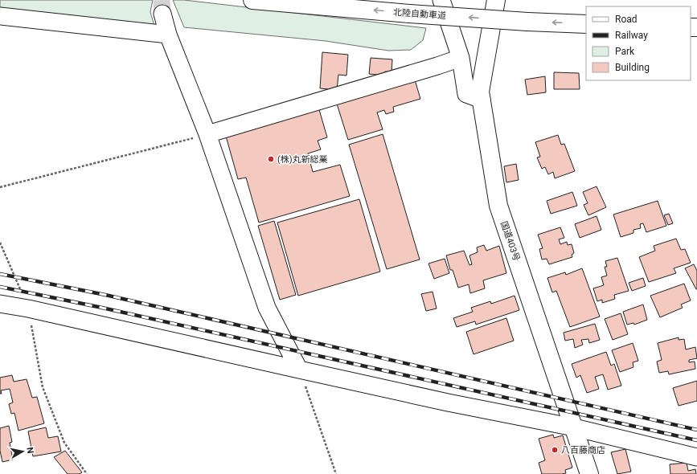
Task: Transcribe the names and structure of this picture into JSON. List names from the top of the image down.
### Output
{
  "streets": {
    "highway": ["北陸自動車道", "国道403号"]
  },
  "one_way": ["北陸自動車道"],
  "places": ["(株)丸新総業", "八百藤商店"],
  "legend": [
    "Road",
    "Railway",
    "Park",
    "Building"
  ],
  "north": "right"
}
